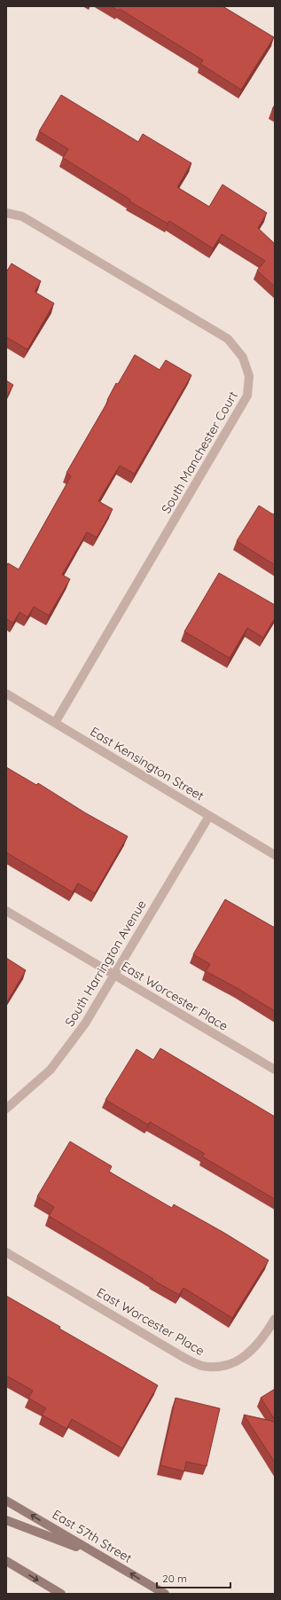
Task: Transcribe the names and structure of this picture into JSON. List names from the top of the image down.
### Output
{
  "streets": {
    "main road": ["East 57th Street"],
    "street": [
      "South Manchester Court",
      "East Kensington Street",
      "South Harrington Avenue",
      "East Worcester Place"
    ]
  },
  "crossings": [
    ["South Manchester Court", "East Kensington Street"],
    ["East Kensington Street", "South Harrington Avenue"],
    ["South Harrington Avenue", "East Worcester Place"]
  ],
  "scale_bar": "20 m"
}
